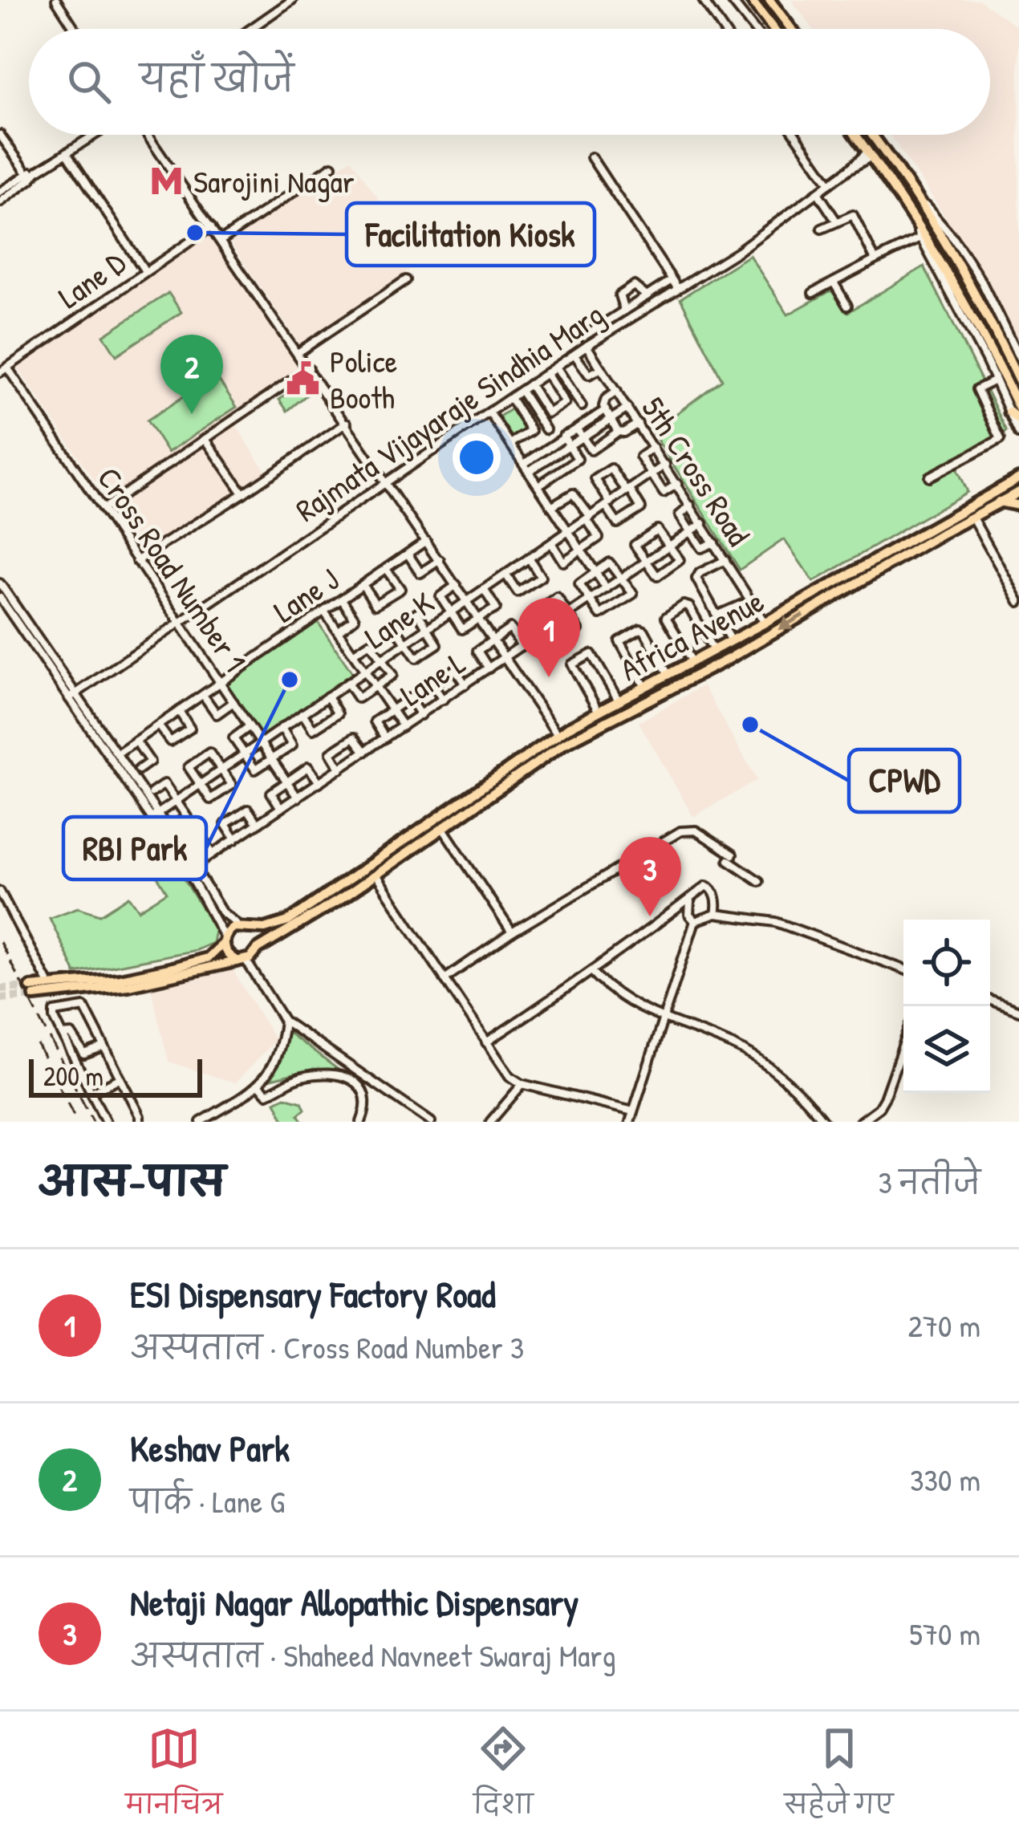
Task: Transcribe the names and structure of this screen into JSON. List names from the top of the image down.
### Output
{
  "streets": {
    "main road": ["Africa Avenue"],
    "street": [
      "Lane D",
      "Rajmata Vijayaraje Sindhia Marg",
      "5th Cross Road",
      "Cross Road Number 1",
      "Lane J",
      "Lane K",
      "Lane L"
    ]
  },
  "crossings": [
    ["Lane D", "Cross Road Number 1"],
    ["Rajmata Vijayaraje Sindhia Marg", "5th Cross Road"],
    ["Rajmata Vijayaraje Sindhia Marg", "Cross Road Number 1"],
    ["5th Cross Road", "Lane K"],
    ["5th Cross Road", "Africa Avenue"],
    ["5th Cross Road", "Lane L"],
    ["Cross Road Number 1", "Lane J"],
    ["Cross Road Number 1", "Lane K"],
    ["Cross Road Number 1", "Lane L"]
  ],
  "places": {
    "metro station": ["Sarojini Nagar"],
    "other": ["Facilitation Kiosk", "RBI Park", "CPWD"],
    "public building": ["Police Booth"]
  },
  "scale_bar": "200 m",
  "page": {
    "search": "यहाँ खोजें",
    "pins": ["2", "1", "3"],
    "scale": "200 m",
    "heading": ["आस-पास", "3 नतीजे"],
    "list": [
      {
        "mark": "1",
        "name": "ESI Dispensary Factory Road",
        "note": "अस्पताल · Cross Road Number 3",
        "value": "270 m"
      },
      {
        "mark": "2",
        "name": "Keshav Park",
        "note": "पार्क · Lane G",
        "value": "330 m"
      },
      {
        "mark": "3",
        "name": "Netaji Nagar Allopathic Dispensary",
        "note": "अस्पताल · Shaheed Navneet Swaraj Marg",
        "value": "570 m"
      }
    ],
    "nav": ["मानचित्र", "दिशा", "सहेजे गए"]
  }
}
